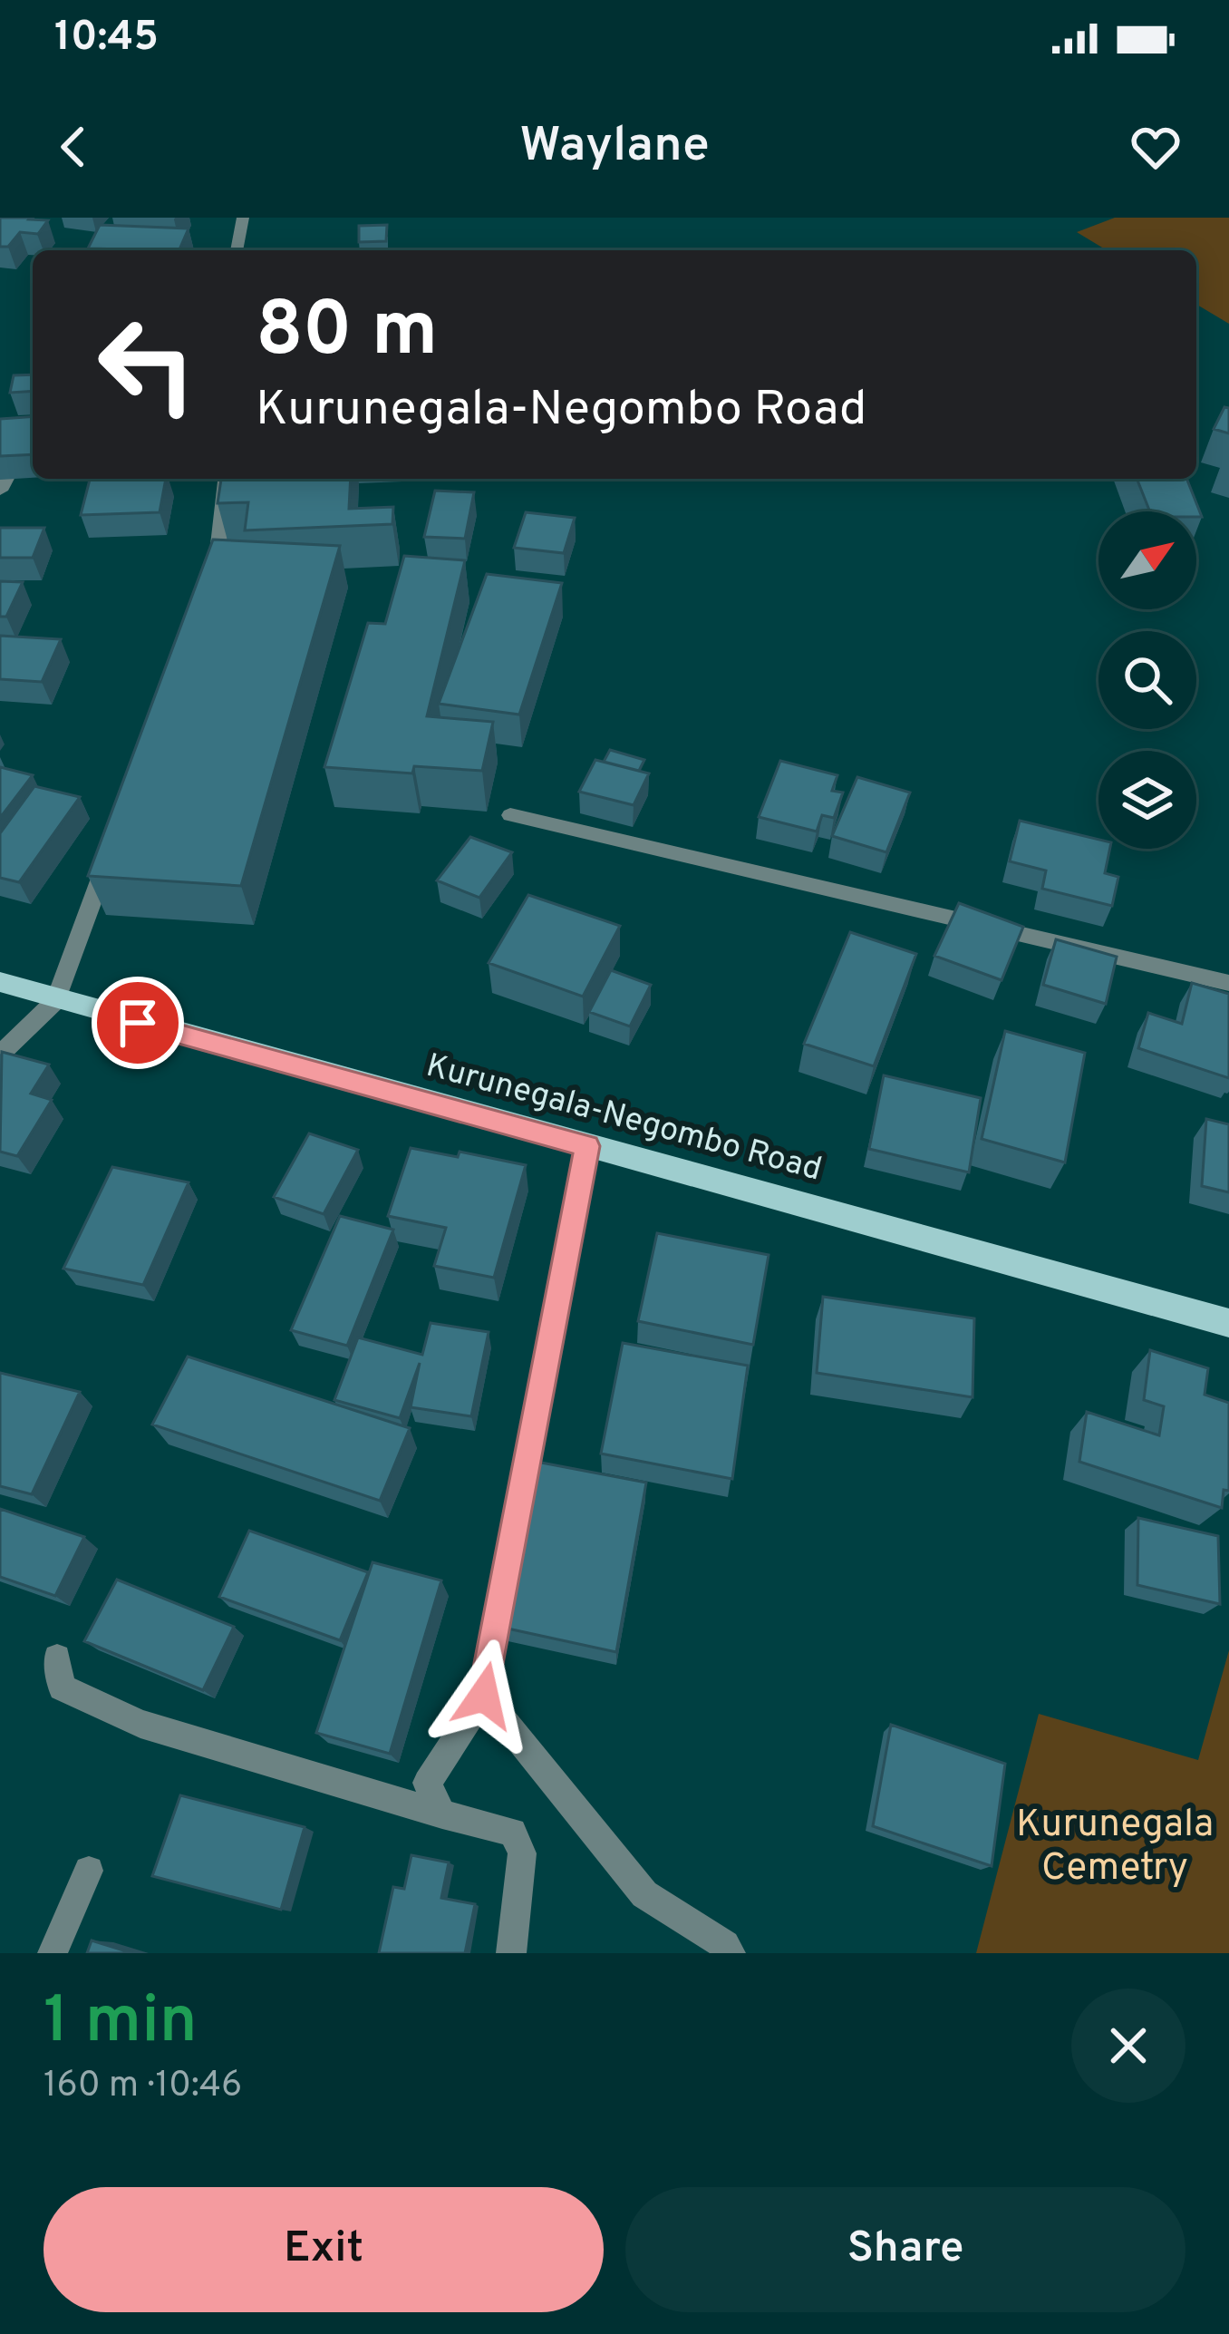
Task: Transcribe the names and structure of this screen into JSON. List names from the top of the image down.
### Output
{
  "streets": {
    "main road": ["Kurunegala-Negombo Road"]
  },
  "parks": ["Kurunegala Cemetry"],
  "north": "top right",
  "page": {
    "status": "10:45",
    "header": "Waylane",
    "turn": ["80 m", "Kurunegala-Negombo Road"],
    "heading": ["1 min", "160 m · 10:46"],
    "buttons": ["Exit", "Share"]
  }
}
